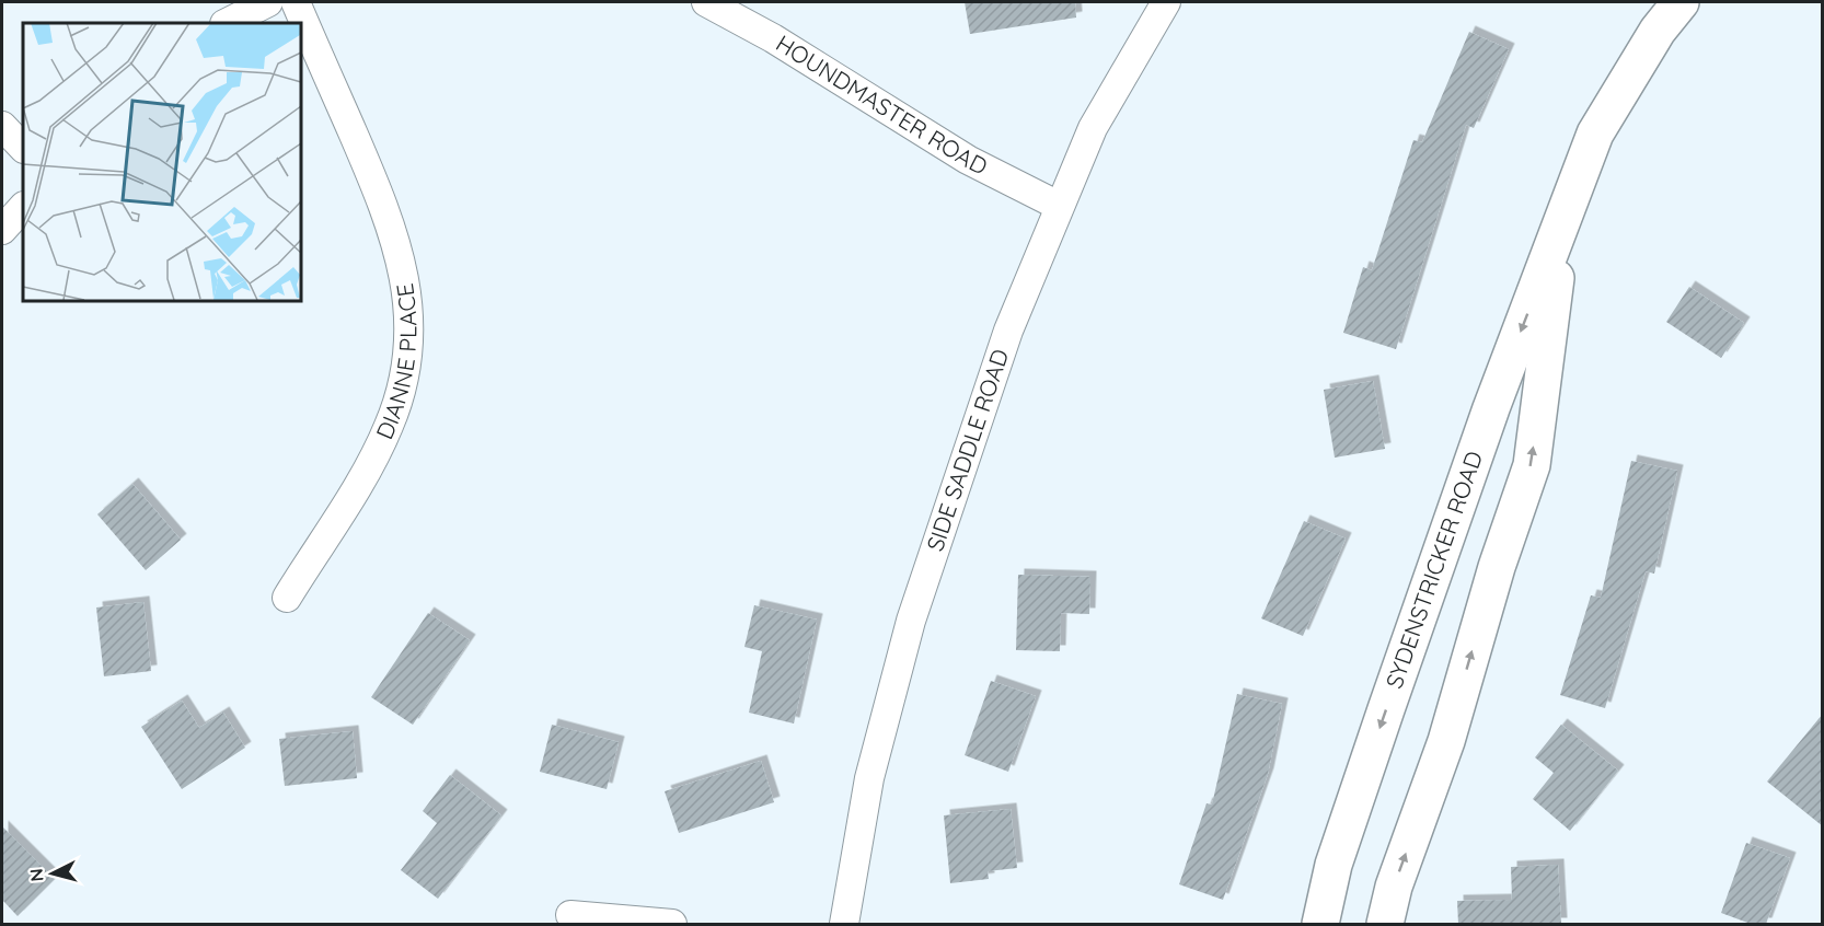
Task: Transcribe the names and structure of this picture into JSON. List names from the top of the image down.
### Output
{
  "streets": {
    "main road": ["SYDENSTRICKER ROAD"],
    "street": ["HOUNDMASTER ROAD", "DIANNE PLACE", "SIDE SADDLE ROAD"]
  },
  "crossings": [
    ["HOUNDMASTER ROAD", "SIDE SADDLE ROAD"]
  ],
  "north": "left"
}
